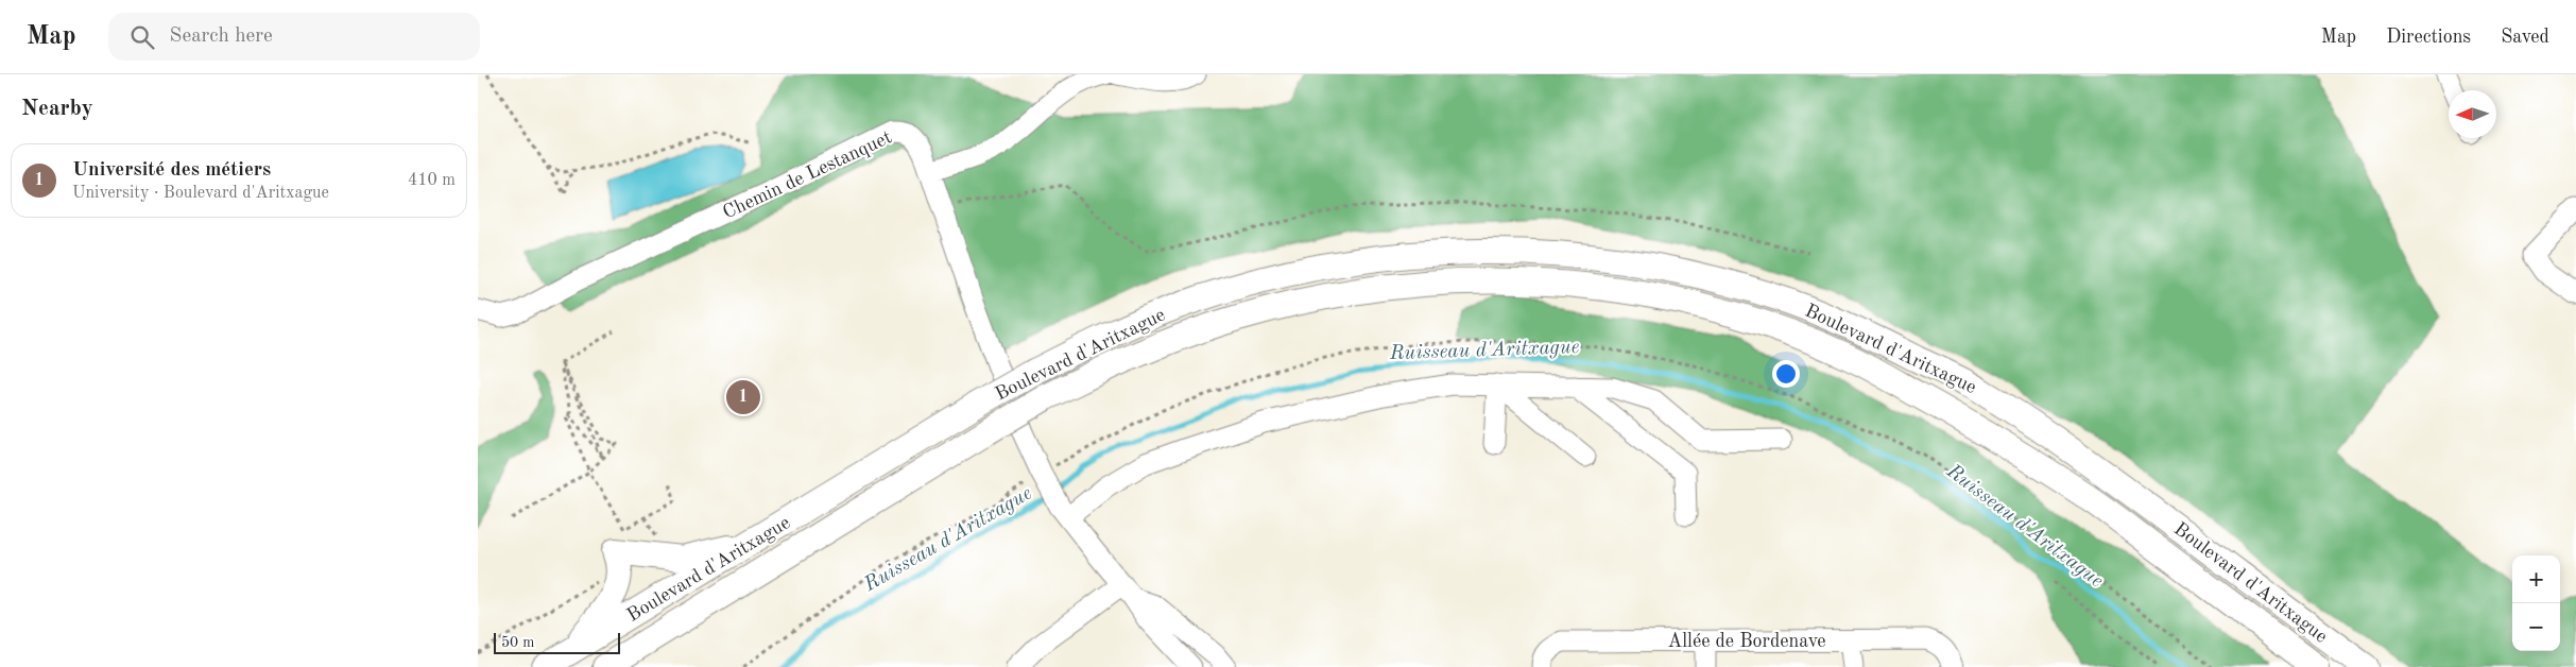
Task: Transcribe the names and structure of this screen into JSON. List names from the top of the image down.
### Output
{
  "streets": {
    "main road": ["Boulevard d'Aritxague"],
    "street": ["Chemin de Lestanquet", "Allée de Bordenave"]
  },
  "water": ["Ruisseau d'Aritxague"],
  "scale_bar": "50 m",
  "north": "left",
  "page": {
    "header": "Map",
    "search": "Search here",
    "nav": ["Map", "Directions", "Saved"],
    "heading": "Nearby",
    "list": [
      {
        "mark": "1",
        "name": "Université des métiers",
        "note": "University · Boulevard d'Aritxague",
        "value": "410 m"
      }
    ],
    "pins": "1",
    "map_buttons": ["+", "−"],
    "scale": "50 m"
  }
}
